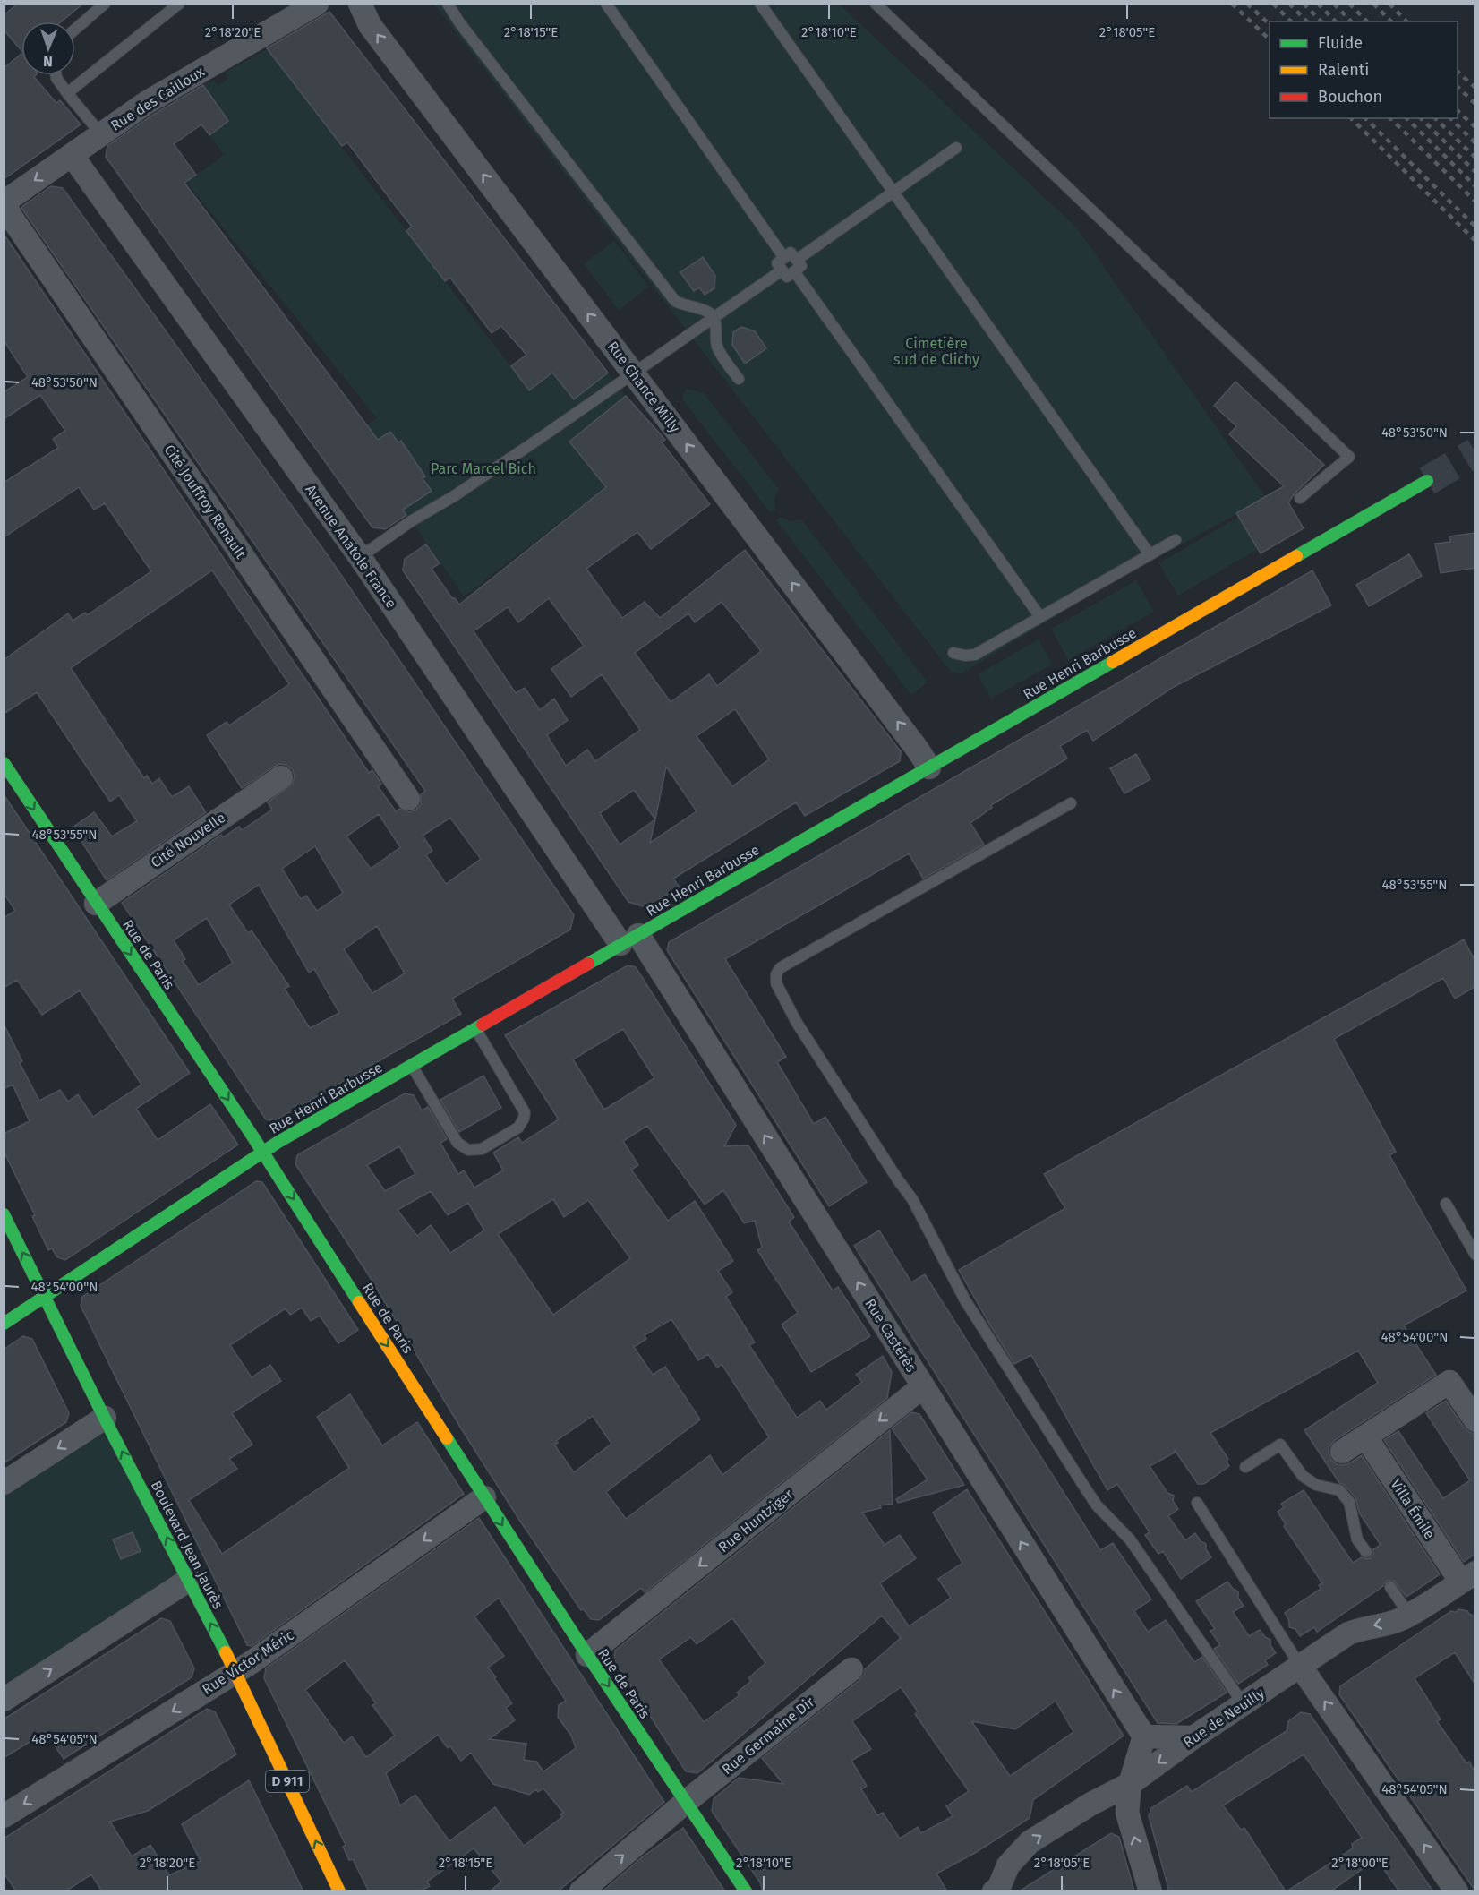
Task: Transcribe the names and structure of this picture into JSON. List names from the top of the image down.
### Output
{
  "streets": {
    "street": [
      "Rue des Cailloux",
      "Rue Chance Milly",
      "Cité Jouffroy Renault",
      "Avenue Anatole France",
      "Rue Henri Barbusse",
      "Cité Nouvelle",
      "Rue de Paris",
      "Rue Castérès",
      "Villa Émile",
      "Rue Huntziger",
      "Boulevard Jean Jaurès",
      "Rue Victor Méric",
      "Rue de Neuilly",
      "Rue Germaine Dir",
      "D 911"
    ]
  },
  "crossings": [
    ["Rue des Cailloux", "Cité Jouffroy Renault"],
    ["Rue des Cailloux", "Avenue Anatole France"],
    ["Rue Chance Milly", "Rue Henri Barbusse"],
    ["Avenue Anatole France", "Rue Henri Barbusse"],
    ["Avenue Anatole France", "Rue Castérès"],
    ["Rue Henri Barbusse", "Rue de Paris"],
    ["Rue Henri Barbusse", "Rue Castérès"],
    ["Rue Henri Barbusse", "Boulevard Jean Jaurès"],
    ["Cité Nouvelle", "Rue de Paris"],
    ["Rue de Paris", "Rue Huntziger"],
    ["Rue de Paris", "Rue Victor Méric"],
    ["Rue de Paris", "Rue Germaine Dir"],
    ["Rue Castérès", "Rue Huntziger"],
    ["Villa Émile", "Rue de Neuilly"],
    ["Boulevard Jean Jaurès", "Rue Victor Méric"]
  ],
  "one_way": [
    "Rue Chance Milly",
    "Rue de Paris",
    "Rue Castérès",
    "Rue Huntziger",
    "Boulevard Jean Jaurès",
    "Rue Germaine Dir"
  ],
  "parks": ["Cimetière sud de Clichy", "Parc Marcel Bich"],
  "legend": ["Fluide", "Ralenti", "Bouchon"],
  "north": "bottom",
  "coordinates": [
    "2°18'20\"E",
    "2°18'15\"E",
    "2°18'10\"E",
    "2°18'05\"E",
    "48°53'50\"N",
    "48°53'55\"N",
    "48°54'00\"N",
    "48°54'05\"N",
    "2°18'00\"E"
  ]
}
